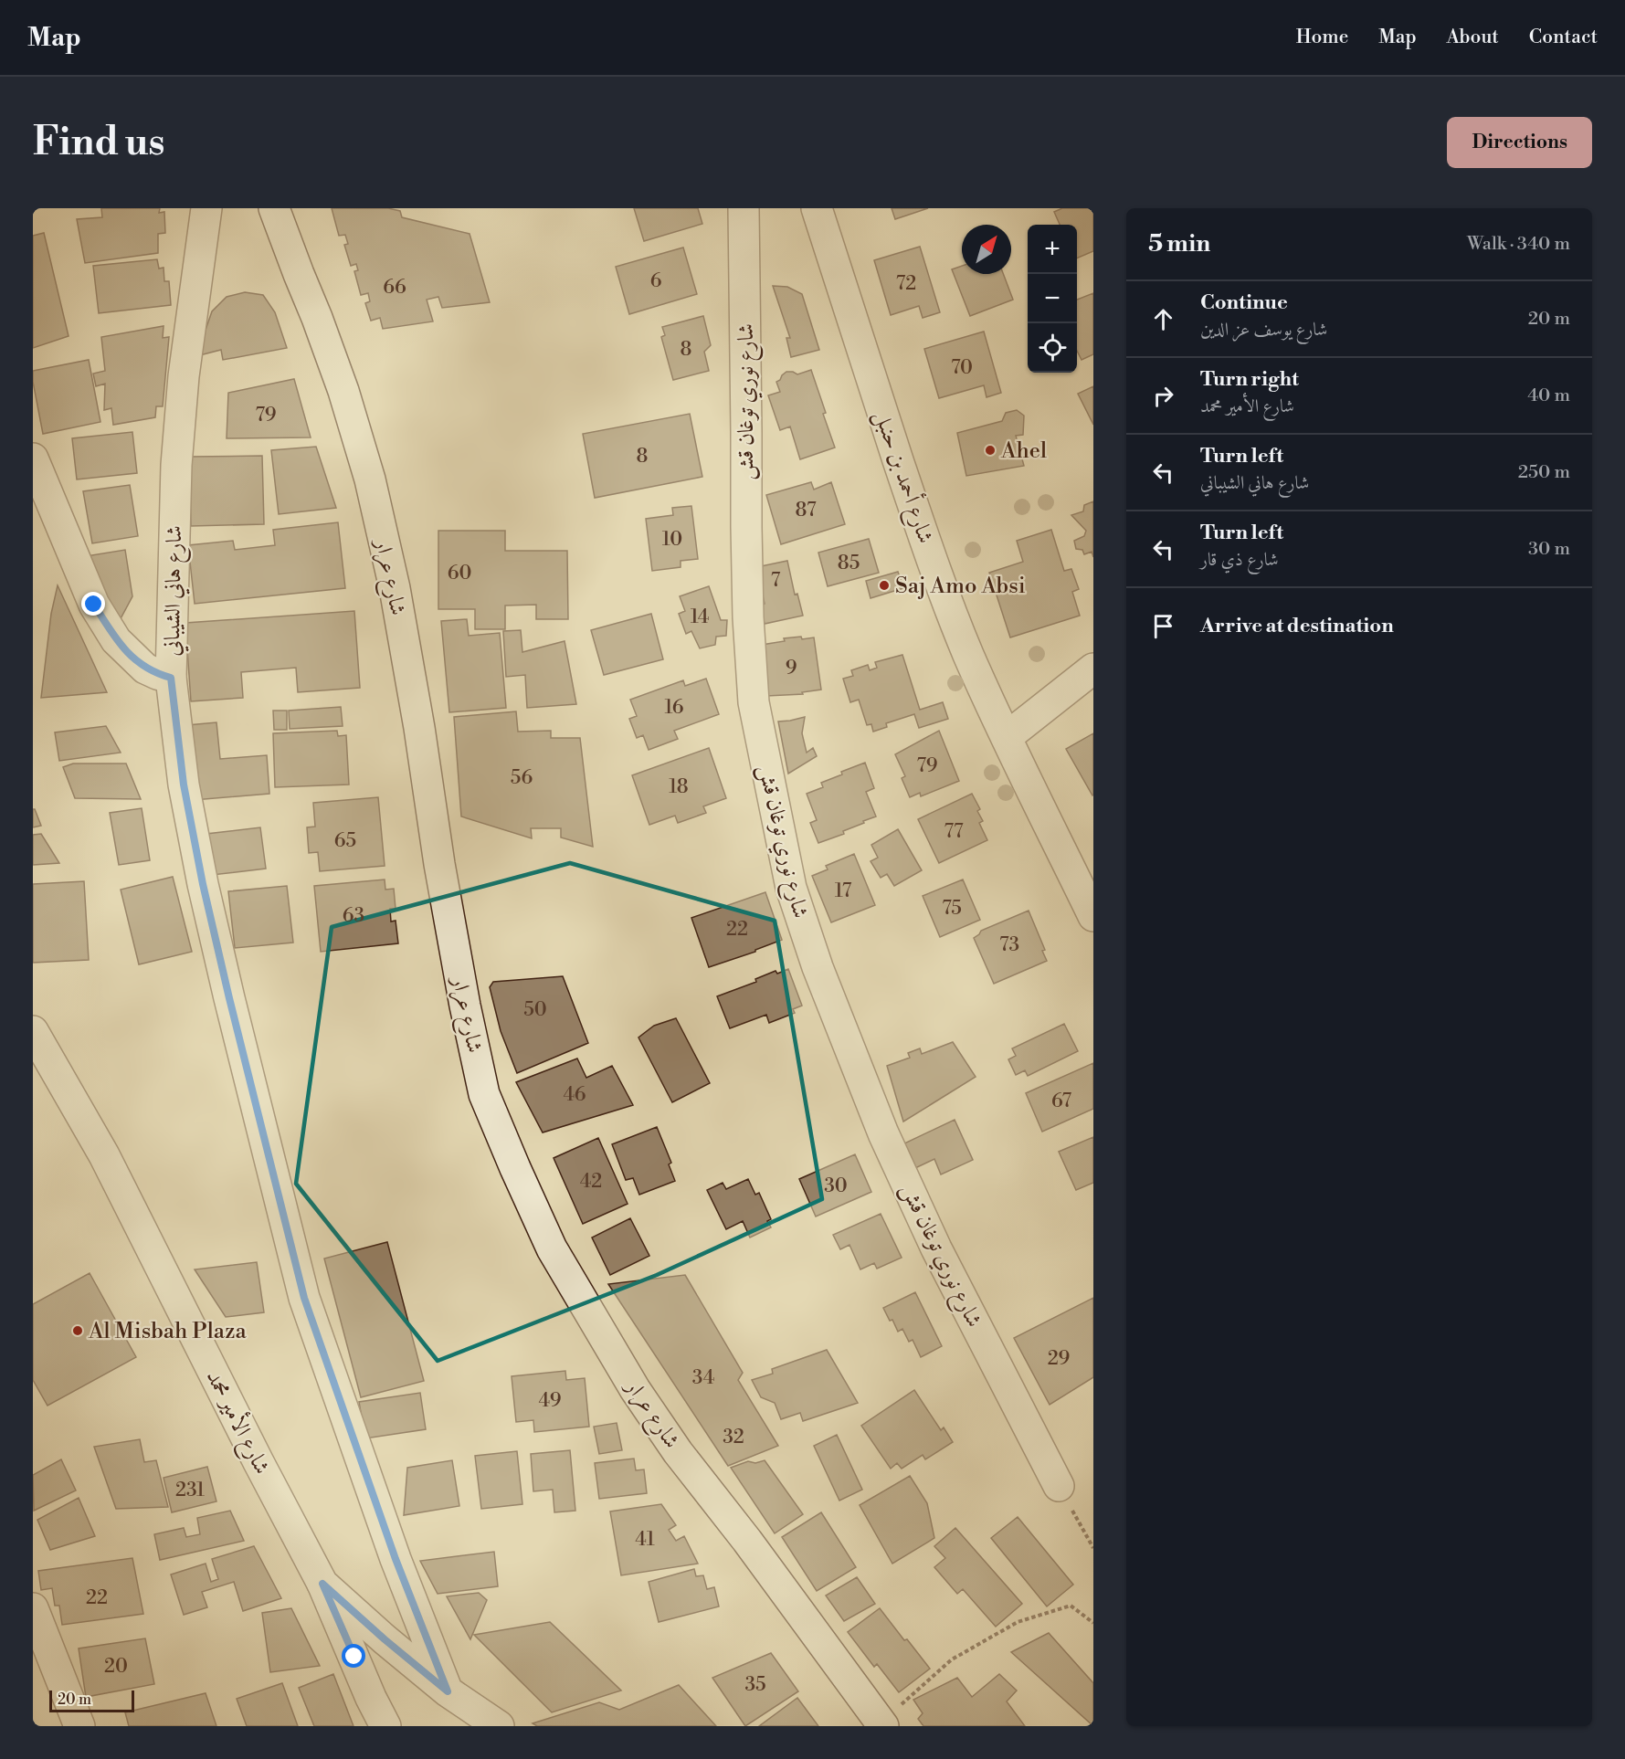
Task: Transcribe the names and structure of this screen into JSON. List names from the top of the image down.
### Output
{
  "streets": {
    "street": [
      "شارع نوري توغان قش",
      "شارع أحمد بن حنبل",
      "شارع عرار",
      "شارع هاني الشيباني",
      "شارع الأمير محمد"
    ]
  },
  "crossings": [
    ["شارع هاني الشيباني", "شارع الأمير محمد"]
  ],
  "places": ["Ahel", "Saj Amo Absi", "Al Misbah Plaza"],
  "house_numbers": [
    "6",
    "72",
    "66",
    "8",
    "70",
    "79",
    "8",
    "87",
    "10",
    "85",
    "60",
    "7",
    "14",
    "9",
    "16",
    "79",
    "56",
    "18",
    "77",
    "65",
    "17",
    "75",
    "63",
    "22",
    "73",
    "50",
    "46",
    "67",
    "42",
    "30",
    "29",
    "34",
    "49",
    "32",
    "231",
    "41",
    "22",
    "20",
    "35"
  ],
  "scale_bar": "20 m",
  "north": "top right",
  "page": {
    "header": "Map",
    "nav": [
      "Home",
      "Map",
      "About",
      "Contact"
    ],
    "buttons": "Directions",
    "title": "Find us",
    "heading": ["5 min", "Walk · 340 m"],
    "map_buttons": ["+", "−"],
    "list": [
      ["Continue", "شارع يوسف عز الدين", "20 m"],
      ["Turn right", "شارع الأمير محمد", "40 m"],
      ["Turn left", "شارع هاني الشيباني", "250 m"],
      ["Turn left", "شارع ذي قار", "30 m"],
      "Arrive at destination"
    ],
    "scale": "20 m"
  }
}
